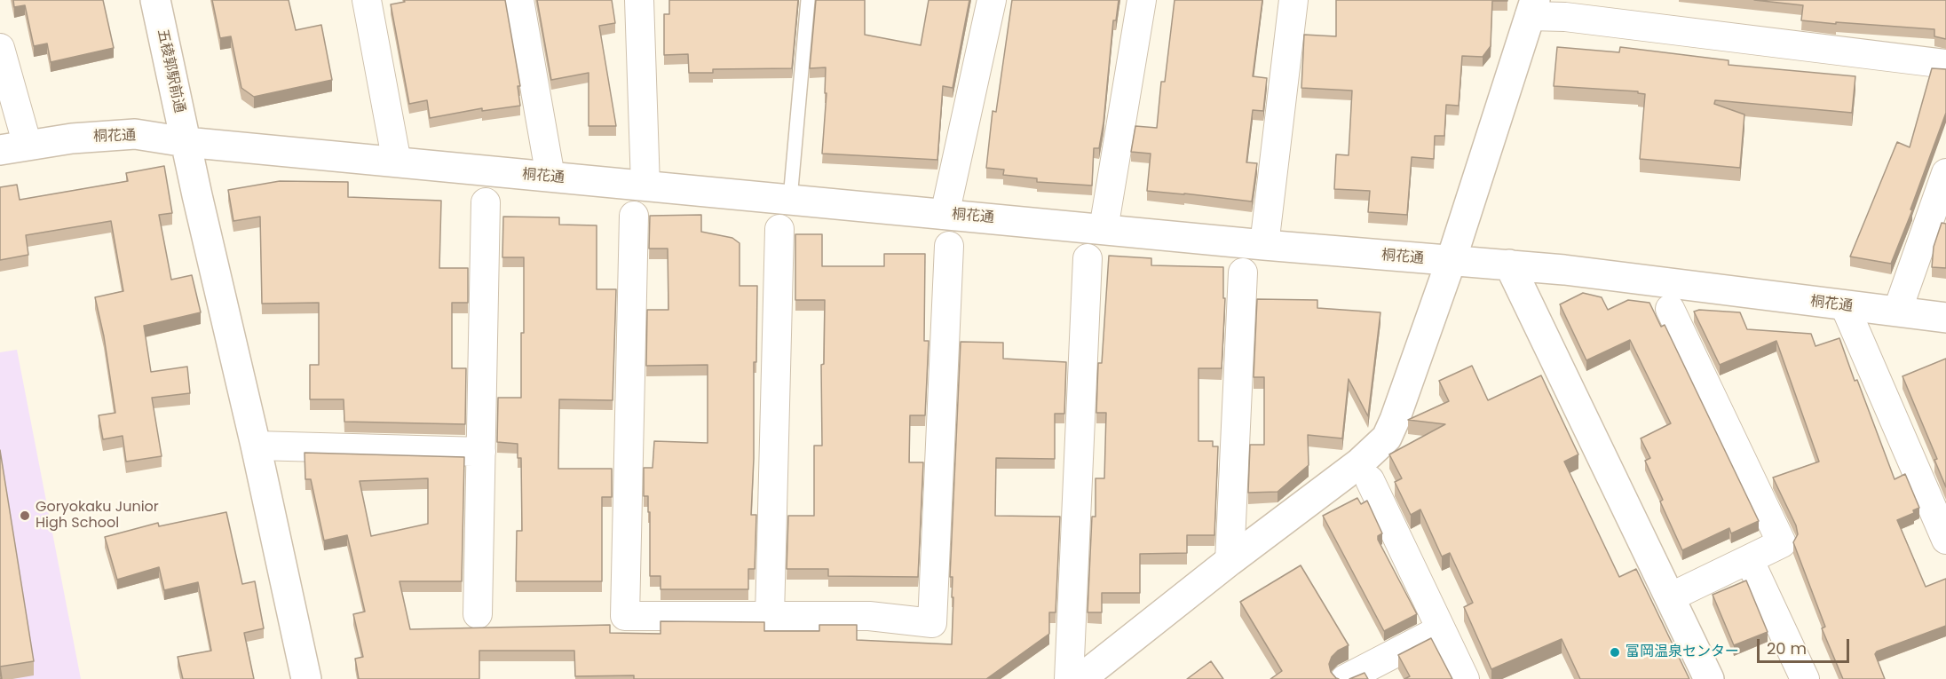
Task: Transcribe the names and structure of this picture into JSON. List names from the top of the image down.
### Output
{
  "streets": {
    "street": ["五稜郭駅前通", "桐花通"]
  },
  "crossings": [
    ["五稜郭駅前通", "桐花通"]
  ],
  "places": ["Goryokaku Junior High School", "富岡温泉センター"],
  "scale_bar": "20 m"
}
